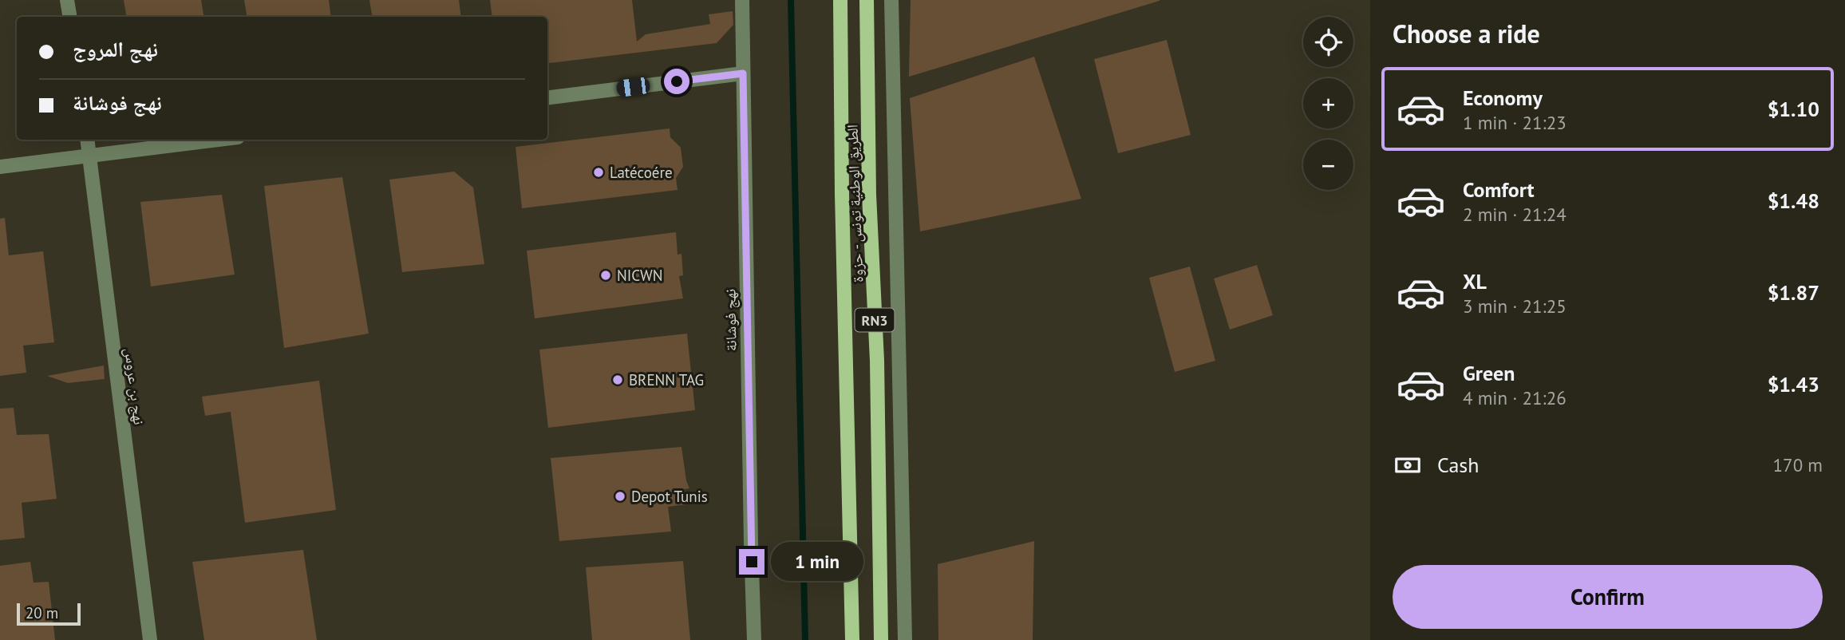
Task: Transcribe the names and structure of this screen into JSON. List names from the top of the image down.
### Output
{
  "streets": {
    "main road": ["الطريق الوطنية تونس - حزوة", "RN3"],
    "street": ["نهج فوشانة", "نهج بن عروس"]
  },
  "places": [
    "Latécoére",
    "NICWN",
    "BRENN TAG",
    "Depot Tunis"
  ],
  "scale_bar": "20 m",
  "page": {
    "heading": "Choose a ride",
    "map_buttons": ["+", "−"],
    "banner": ["نهج المروج", "نهج فوشانة"],
    "list": [
      {
        "name": "Economy",
        "note": "1 min · 21:23",
        "value": "$1.10"
      },
      {
        "name": "Comfort",
        "note": "2 min · 21:24",
        "value": "$1.48"
      },
      {
        "name": "XL",
        "note": "3 min · 21:25",
        "value": "$1.87"
      },
      {
        "name": "Green",
        "note": "4 min · 21:26",
        "value": "$1.43"
      }
    ],
    "pay": ["Cash", "170 m"],
    "bubble": "1 min",
    "buttons": "Confirm",
    "scale": "20 m"
  }
}
